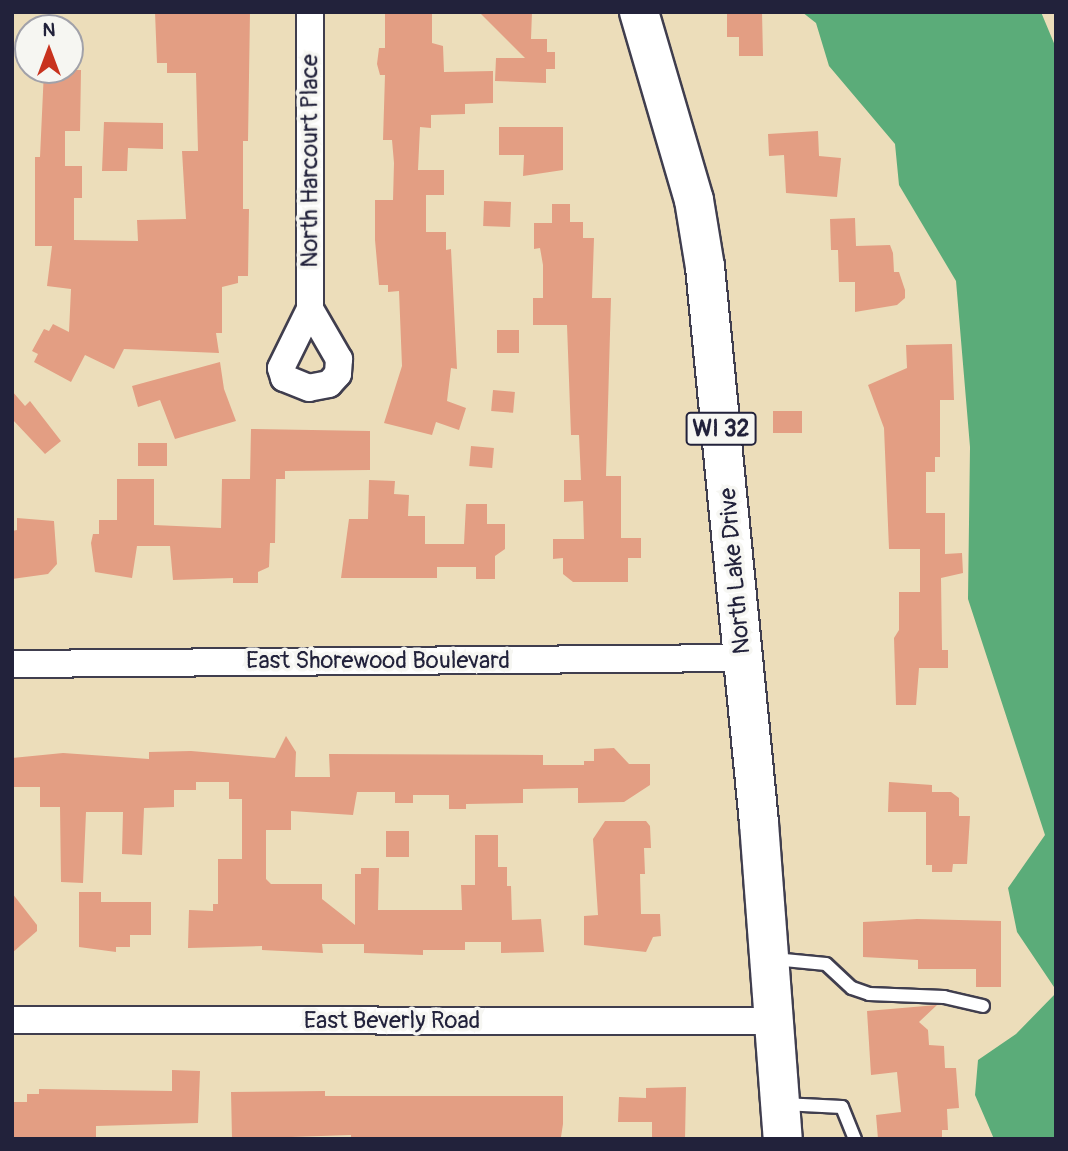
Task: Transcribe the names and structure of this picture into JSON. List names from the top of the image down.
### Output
{
  "streets": {
    "main road": ["WI 32", "North Lake Drive"],
    "street": ["North Harcourt Place", "East Shorewood Boulevard", "East Beverly Road"]
  },
  "crossings": [
    ["North Lake Drive", "East Shorewood Boulevard"],
    ["North Lake Drive", "East Beverly Road"]
  ],
  "north": "top"
}
